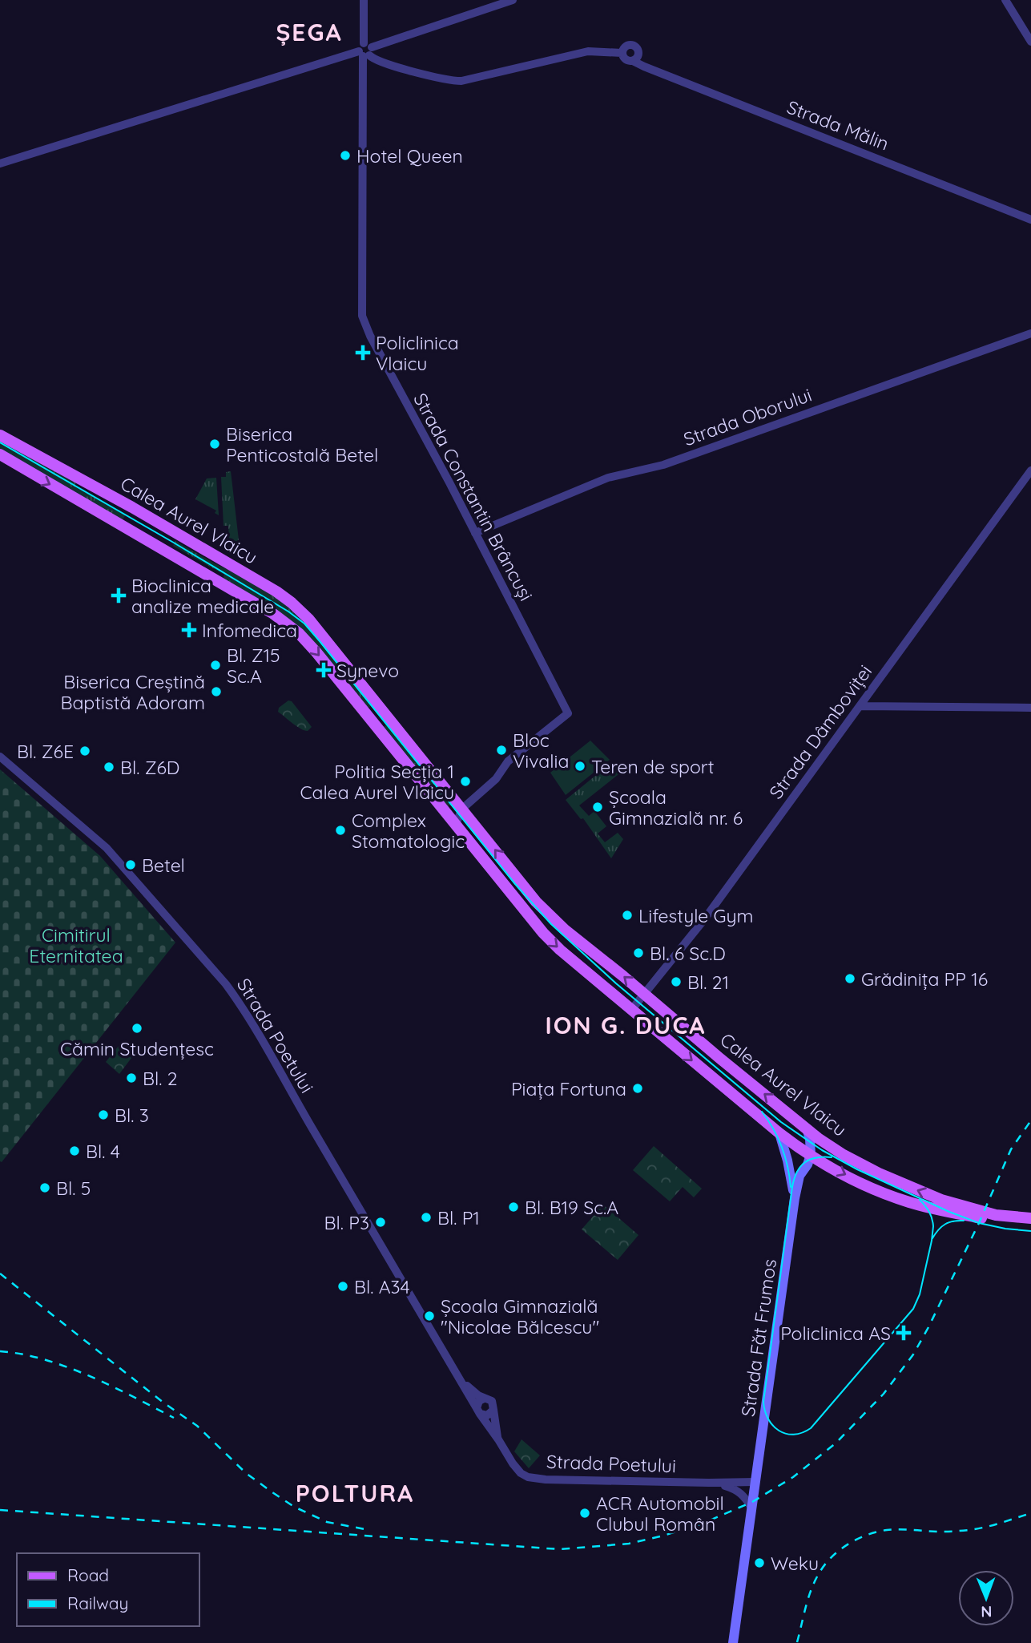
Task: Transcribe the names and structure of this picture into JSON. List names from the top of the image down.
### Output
{
  "streets": {
    "main road": ["Calea Aurel Vlaicu", "Strada Făt Frumos"],
    "street": [
      "Strada Mălin",
      "Strada Oborului",
      "Strada Constantin Brâncuși",
      "Strada Dâmboviței",
      "Strada Poetului"
    ]
  },
  "crossings": [
    ["Strada Oborului", "Strada Constantin Brâncuși"],
    ["Strada Constantin Brâncuși", "Calea Aurel Vlaicu"],
    ["Calea Aurel Vlaicu", "Strada Dâmboviței"],
    ["Calea Aurel Vlaicu", "Strada Făt Frumos"],
    ["Strada Poetului", "Strada Făt Frumos"]
  ],
  "districts": ["ȘEGA", "ION G. DUCA", "POLTURA"],
  "parks": ["Cimitirul Eternitatea"],
  "places": {
    "other": [
      "Hotel Queen",
      "Biserica Penticostală Betel",
      "Bl. Z15 Sc.A",
      "Biserica Creștină Baptistă Adoram",
      "Bloc Vivalia",
      "Bl. Z6E",
      "Teren de sport",
      "Bl. Z6D",
      "Politia Secția 1 Calea Aurel Vlaicu",
      "Școala Gimnazială nr. 6",
      "Complex Stomatologic",
      "Betel",
      "Lifestyle Gym",
      "Bl. 6 Sc.D",
      "Grădinița PP 16",
      "Bl. 21",
      "Cămin Studențesc",
      "Bl. 2",
      "Piața Fortuna",
      "Bl. 3",
      "Bl. 4",
      "Bl. 5",
      "Bl. B19 Sc.A",
      "Bl. P1",
      "Bl. P3",
      "Bl. A34",
      "Școala Gimnazială \"Nicolae Bălcescu\"",
      "ACR Automobil Clubul Român",
      "Weku"
    ],
    "health": [
      "Policlinica Vlaicu",
      "Bioclinica analize medicale",
      "Infomedica",
      "Synevo",
      "Policlinica AS"
    ]
  },
  "legend": ["Road", "Railway"],
  "north": "bottom"
}
